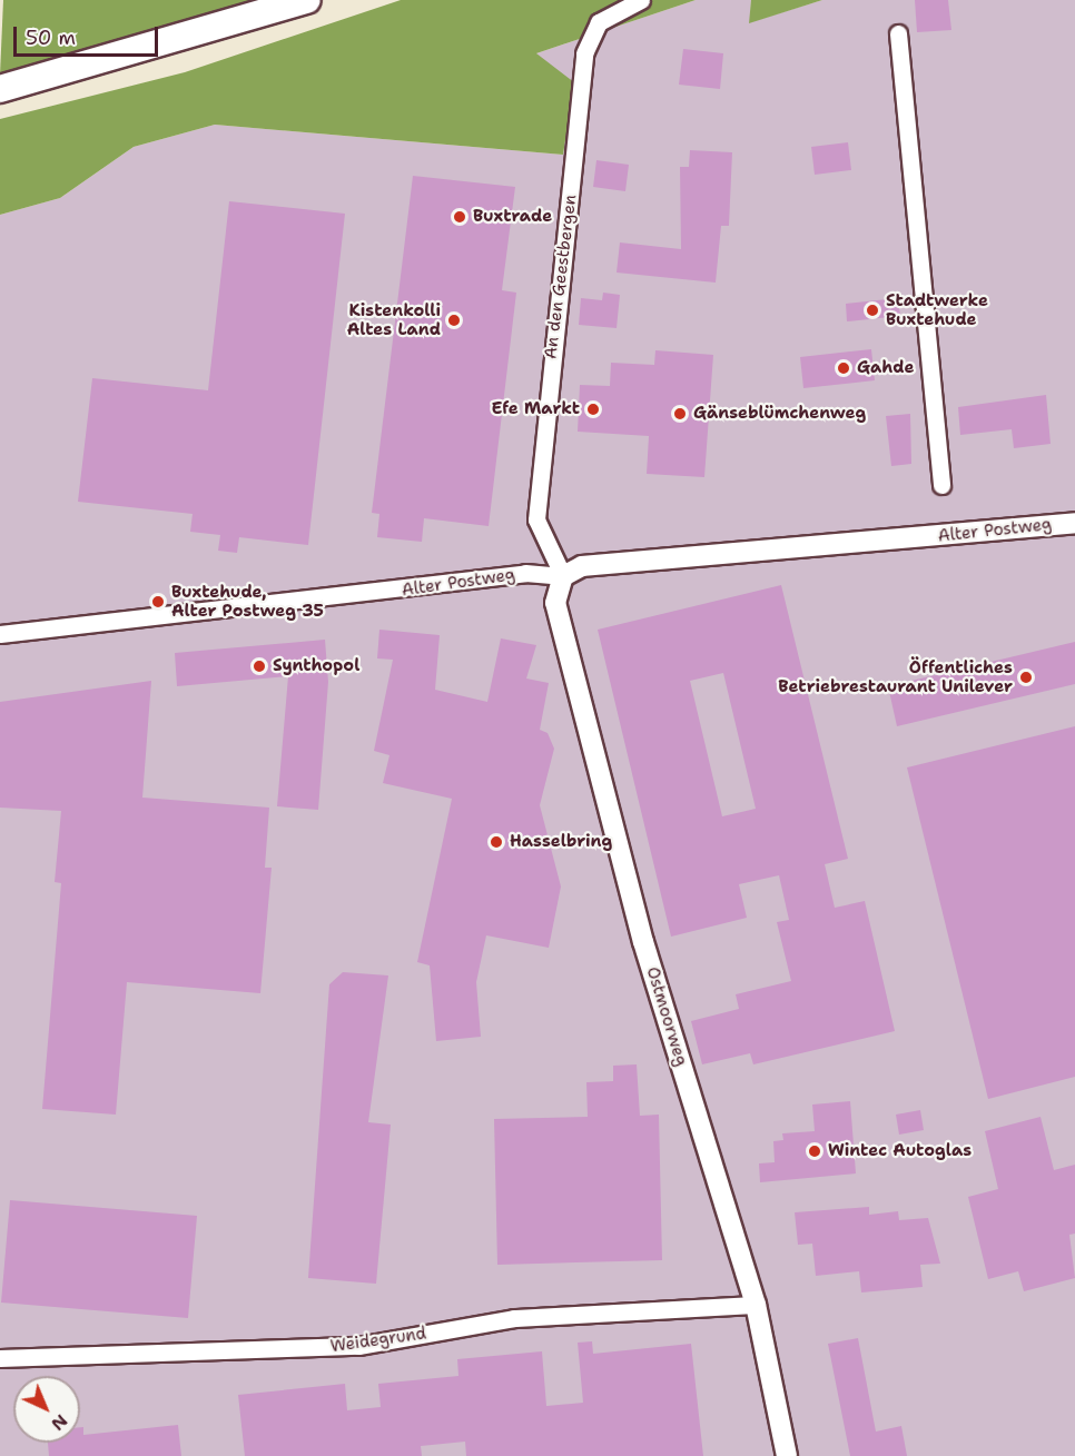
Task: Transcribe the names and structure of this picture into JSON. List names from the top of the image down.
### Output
{
  "streets": {
    "street": [
      "An den Geestbergen",
      "Alter Postweg",
      "Ostmoorweg",
      "Weidegrund"
    ]
  },
  "crossings": [
    ["An den Geestbergen", "Alter Postweg"],
    ["An den Geestbergen", "Ostmoorweg"],
    ["Alter Postweg", "Ostmoorweg"],
    ["Ostmoorweg", "Weidegrund"]
  ],
  "places": [
    "Buxtrade",
    "Stadtwerke Buxtehude",
    "Kistenkolli Altes Land",
    "Gahde",
    "Efe Markt",
    "Gänseblümchenweg",
    "Buxtehude, Alter Postweg 35",
    "Synthopol",
    "Öffentliches Betriebrestaurant Unilever",
    "Hasselbring",
    "Wintec Autoglas"
  ],
  "scale_bar": "50 m",
  "north": "bottom right"
}
